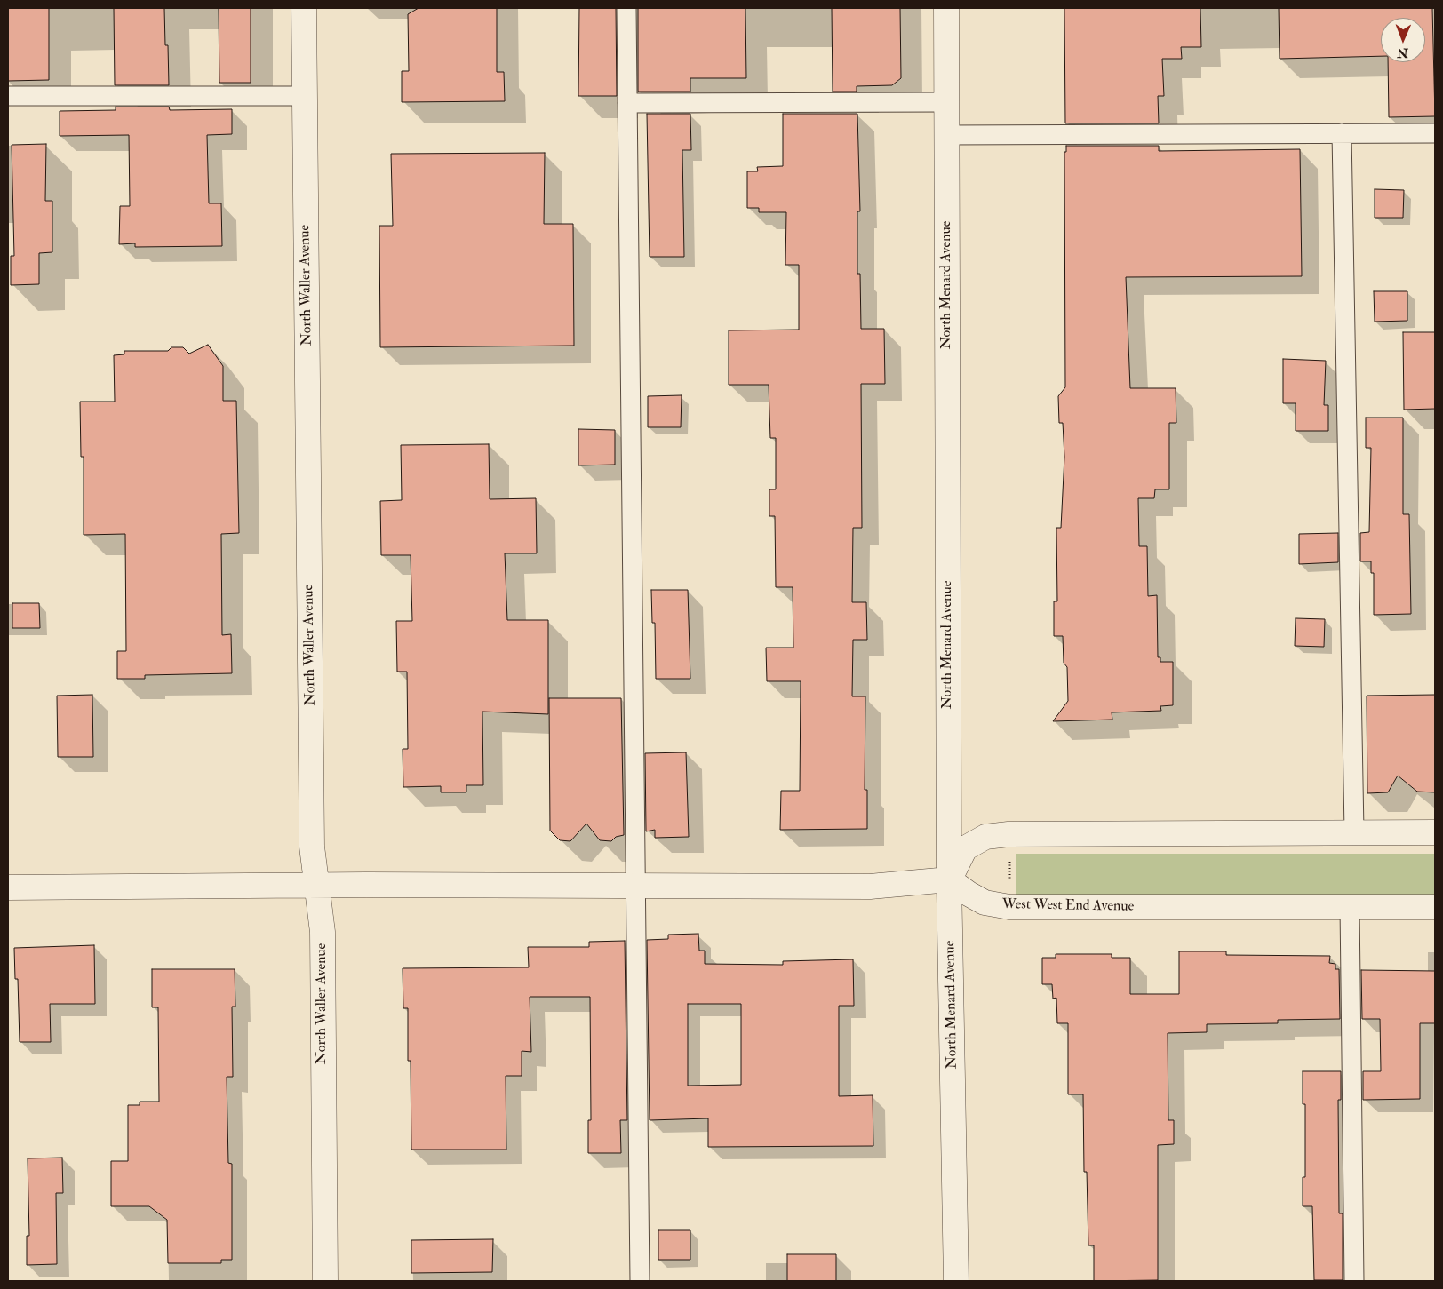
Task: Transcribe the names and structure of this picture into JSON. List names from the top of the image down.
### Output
{
  "streets": {
    "street": ["North Waller Avenue", "North Menard Avenue", "West West End Avenue"]
  },
  "crossings": [
    ["North Menard Avenue", "West West End Avenue"]
  ],
  "north": "bottom"
}
